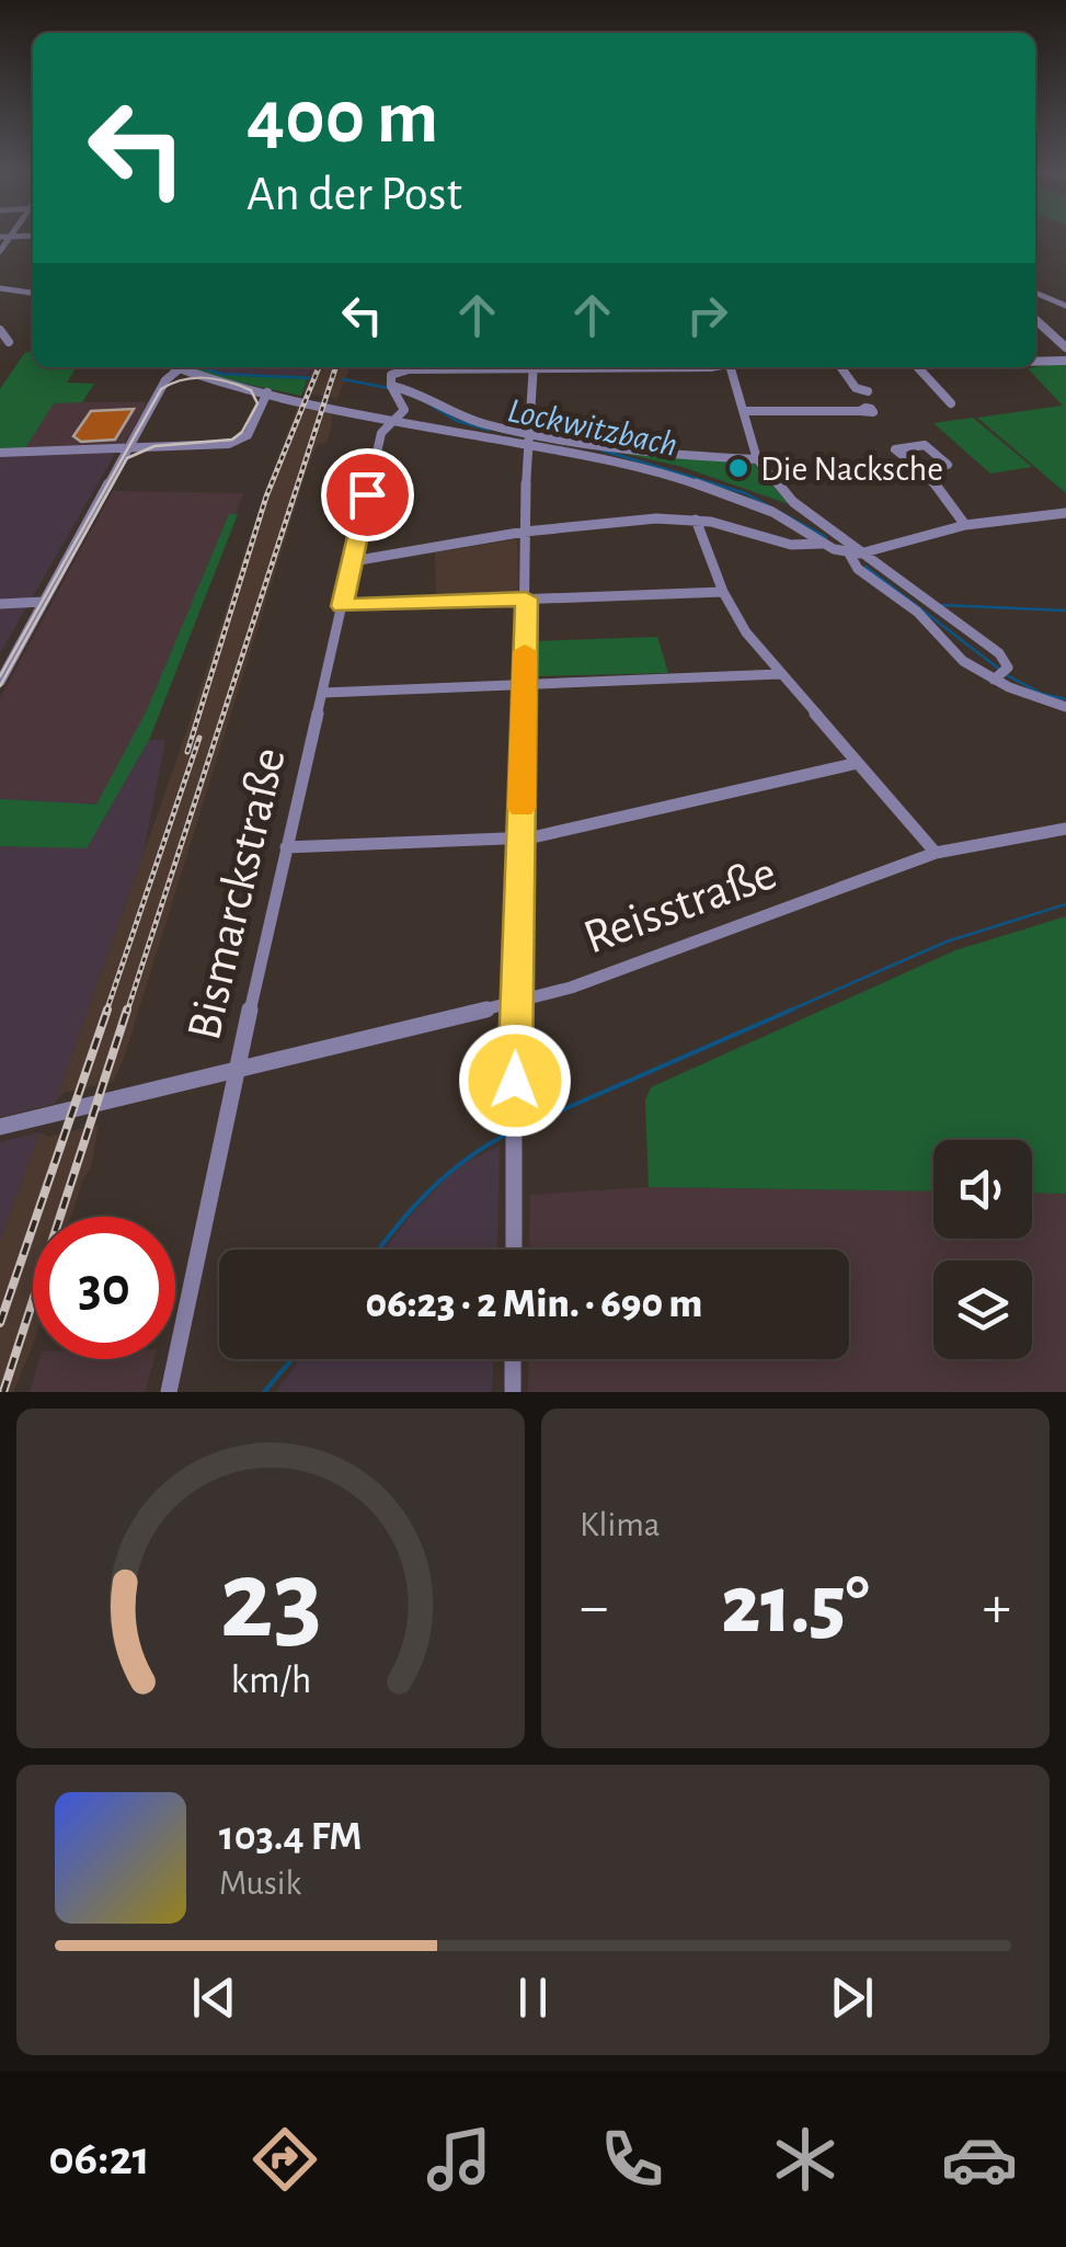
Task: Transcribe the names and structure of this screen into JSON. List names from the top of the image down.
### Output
{
  "streets": {
    "street": ["Bismarckstraße", "Reisstraße"]
  },
  "crossings": [
    ["Bismarckstraße", "Reisstraße"]
  ],
  "water": ["Lockwitzbach"],
  "places": ["Die Nacksche"],
  "page": {
    "turn": ["400 m", "An der Post"],
    "limit": "30",
    "trip": "06:23 · 2 Min. · 690 m",
    "tile": "Klima",
    "heat": ["−", "21.5°", "+"],
    "song": ["103.4 FM", "Musik"],
    "tabs": "06:21",
    "gauge": ["23", "km/h"]
  }
}
